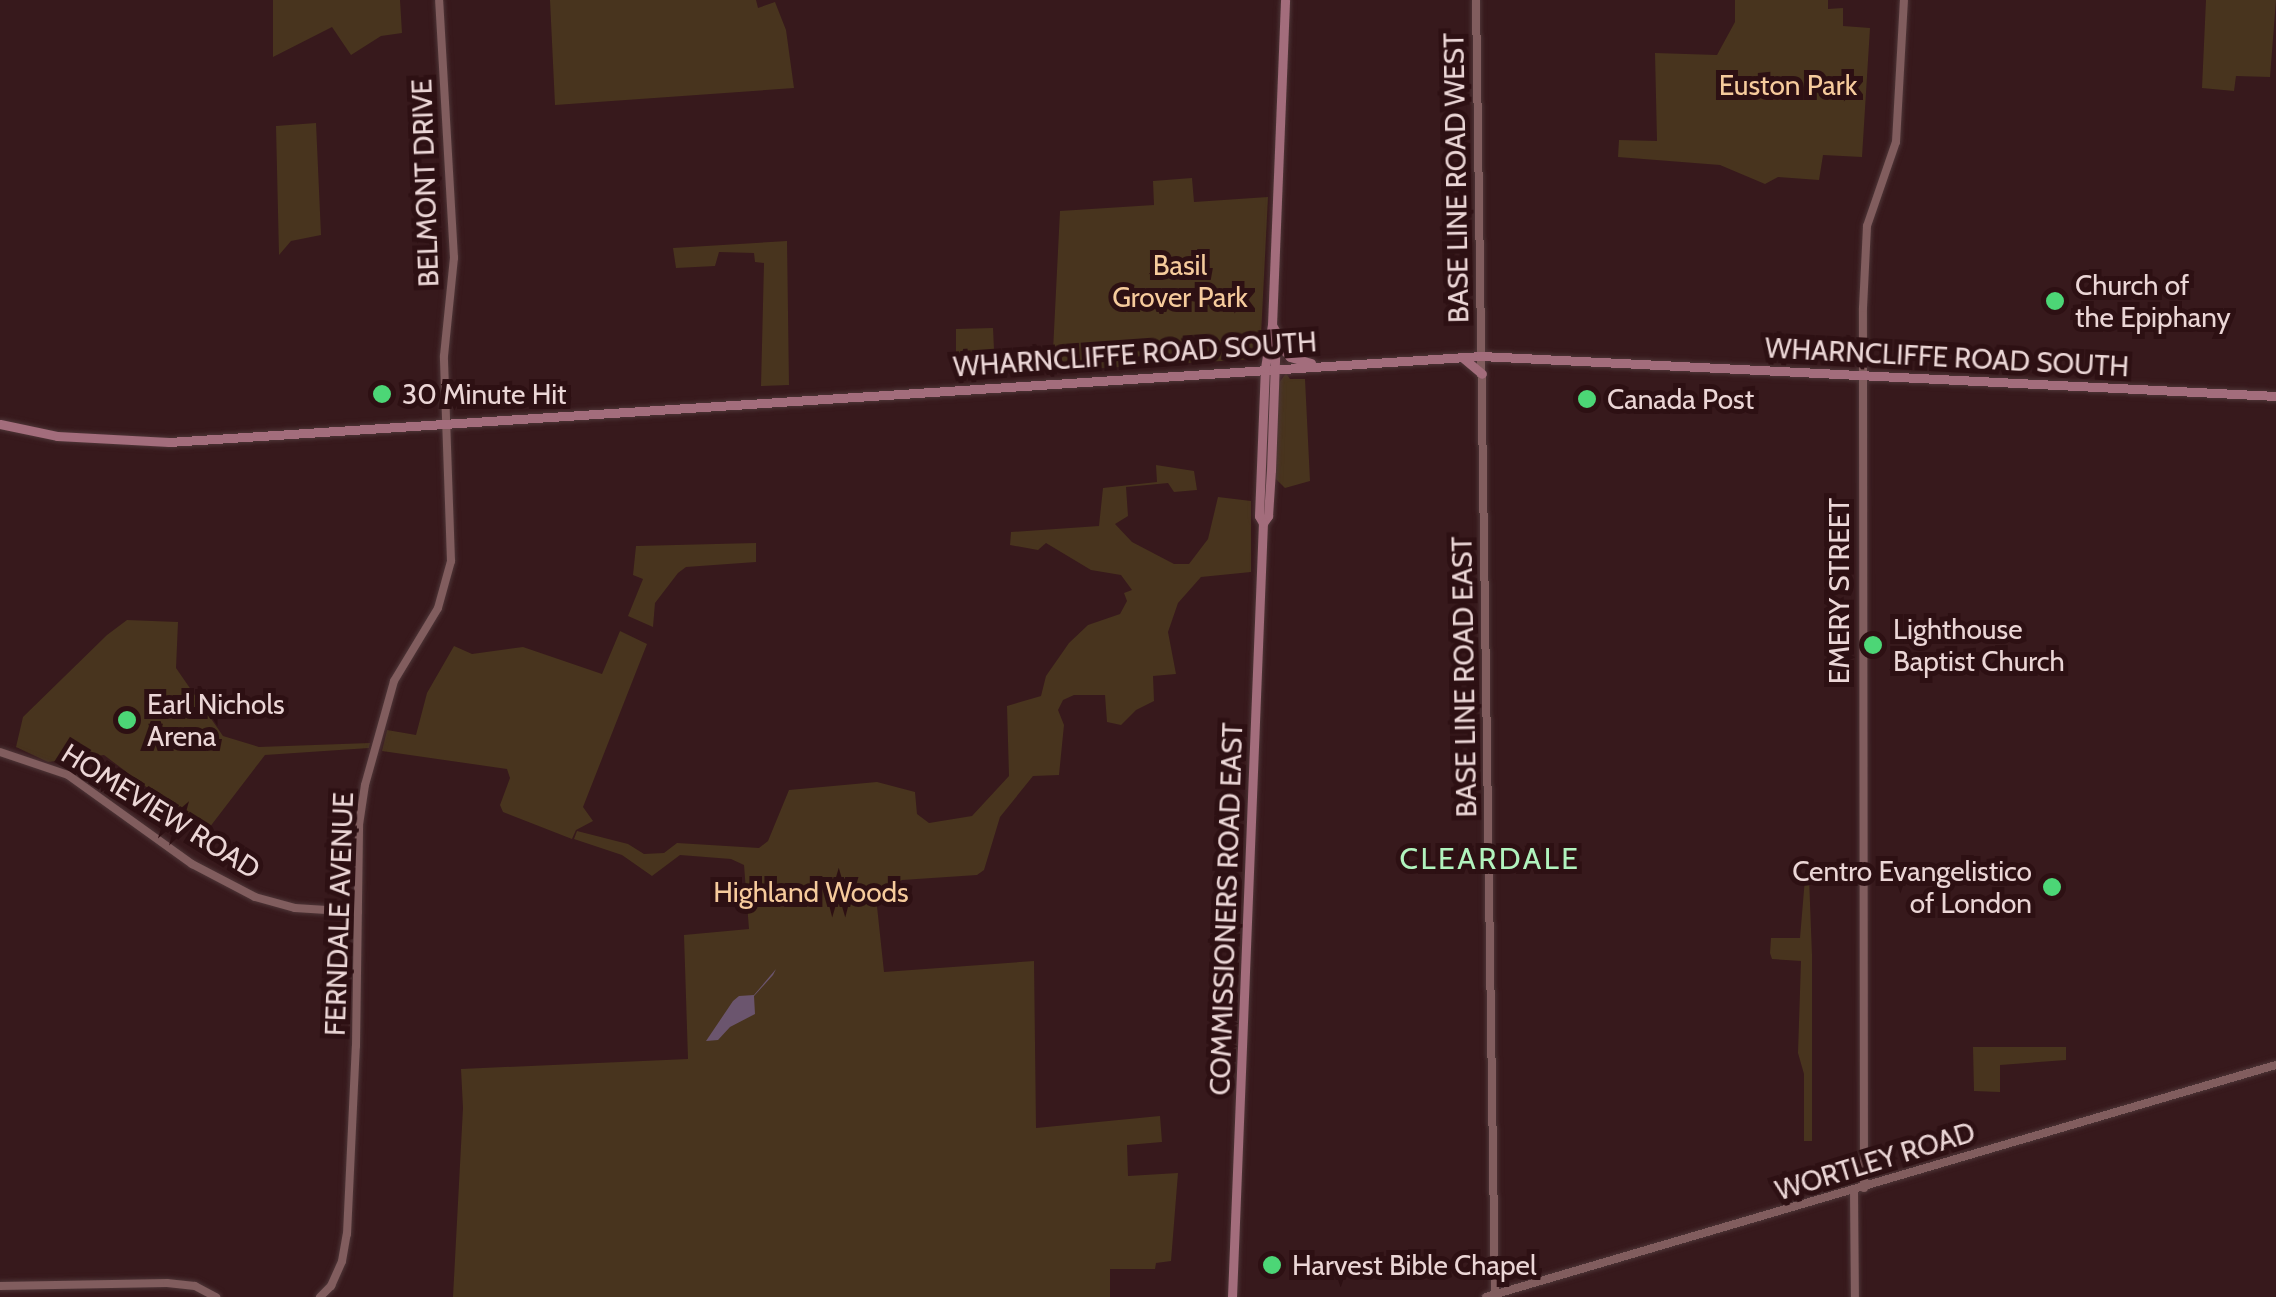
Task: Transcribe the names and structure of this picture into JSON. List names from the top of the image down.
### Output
{
  "streets": {
    "main road": ["WHARNCLIFFE ROAD SOUTH", "COMMISSIONERS ROAD EAST"],
    "street": [
      "BASE LINE ROAD WEST",
      "BELMONT DRIVE",
      "EMERY STREET",
      "BASE LINE ROAD EAST",
      "HOMEVIEW ROAD",
      "FERNDALE AVENUE",
      "WORTLEY ROAD"
    ]
  },
  "crossings": [
    ["BASE LINE ROAD WEST", "WHARNCLIFFE ROAD SOUTH"],
    ["BASE LINE ROAD WEST", "BASE LINE ROAD EAST"],
    ["BELMONT DRIVE", "WHARNCLIFFE ROAD SOUTH"],
    ["BELMONT DRIVE", "FERNDALE AVENUE"],
    ["WHARNCLIFFE ROAD SOUTH", "EMERY STREET"],
    ["WHARNCLIFFE ROAD SOUTH", "BASE LINE ROAD EAST"],
    ["WHARNCLIFFE ROAD SOUTH", "COMMISSIONERS ROAD EAST"],
    ["WHARNCLIFFE ROAD SOUTH", "FERNDALE AVENUE"],
    ["EMERY STREET", "WORTLEY ROAD"],
    ["BASE LINE ROAD EAST", "WORTLEY ROAD"],
    ["HOMEVIEW ROAD", "FERNDALE AVENUE"]
  ],
  "districts": ["CLEARDALE"],
  "parks": ["Euston Park", "Basil Grover Park", "Highland Woods"],
  "places": [
    "Church of the Epiphany",
    "30 Minute Hit",
    "Canada Post",
    "Lighthouse Baptist Church",
    "Earl Nichols Arena",
    "Centro Evangelistico of London",
    "Harvest Bible Chapel"
  ]
}
